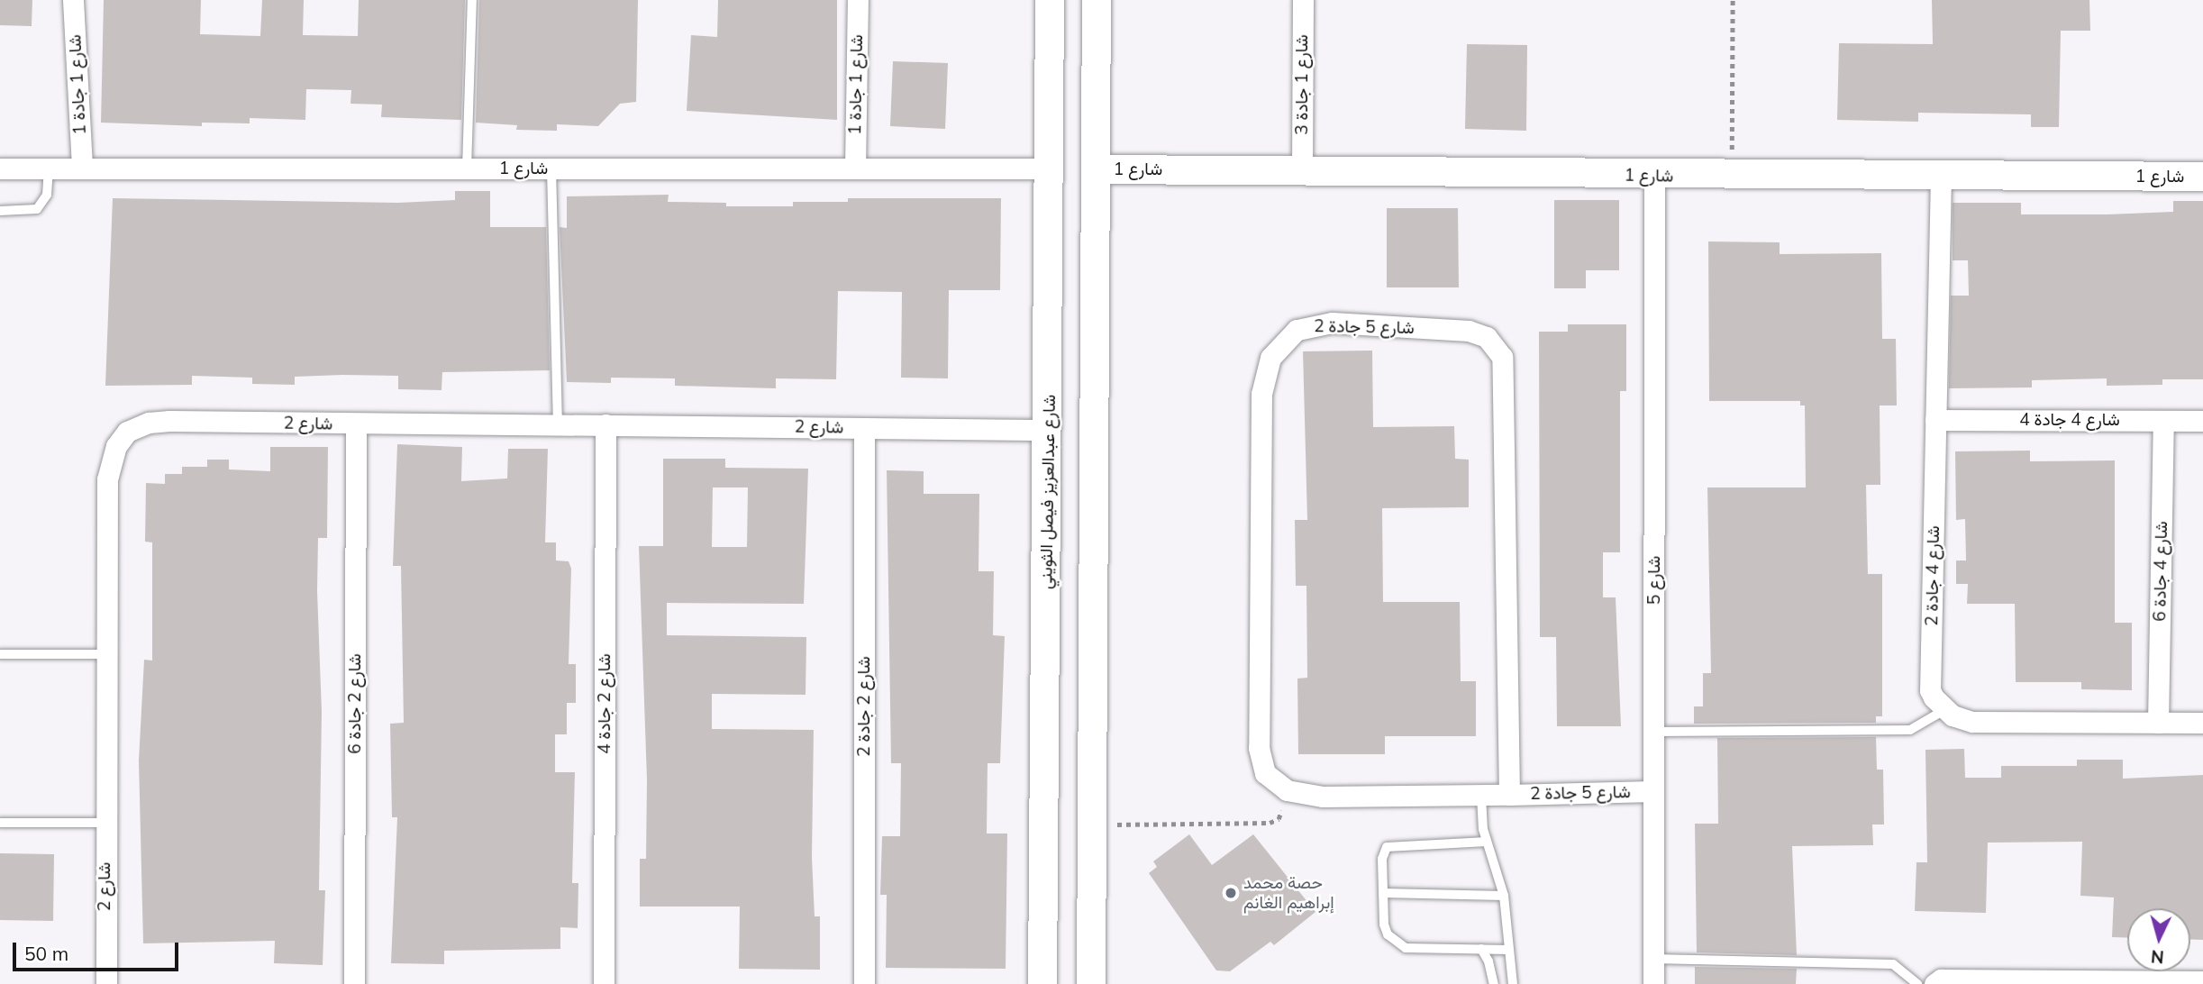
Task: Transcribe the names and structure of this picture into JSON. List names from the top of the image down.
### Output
{
  "streets": {
    "street": [
      "شارع 1 جادة 1",
      "شارع 1 جادة 3",
      "شارع 1",
      "شارع 5 جادة 2",
      "شارع 4 جادة 4",
      "شارع 2",
      "شارع عبدالعزيز فيصل الثويني",
      "شارع 4 جادة 6",
      "شارع 4 جادة 2",
      "شارع 5",
      "شارع 2 جادة 6",
      "شارع 2 جادة 4",
      "شارع 2 جادة 2"
    ]
  },
  "crossings": [
    ["شارع 1 جادة 1", "شارع 1"],
    ["شارع 1 جادة 3", "شارع 1"],
    ["شارع 1", "شارع عبدالعزيز فيصل الثويني"],
    ["شارع 1", "شارع 4 جادة 2"],
    ["شارع 1", "شارع 5"],
    ["شارع 5 جادة 2", "شارع 5"],
    ["شارع 4 جادة 4", "شارع 4 جادة 6"],
    ["شارع 4 جادة 4", "شارع 4 جادة 2"],
    ["شارع 2", "شارع عبدالعزيز فيصل الثويني"],
    ["شارع 2", "شارع 2 جادة 6"],
    ["شارع 2", "شارع 2 جادة 4"],
    ["شارع 2", "شارع 2 جادة 2"]
  ],
  "places": ["حصة محمد إبراهيم الغانم"],
  "scale_bar": "50 m",
  "north": "bottom"
}
